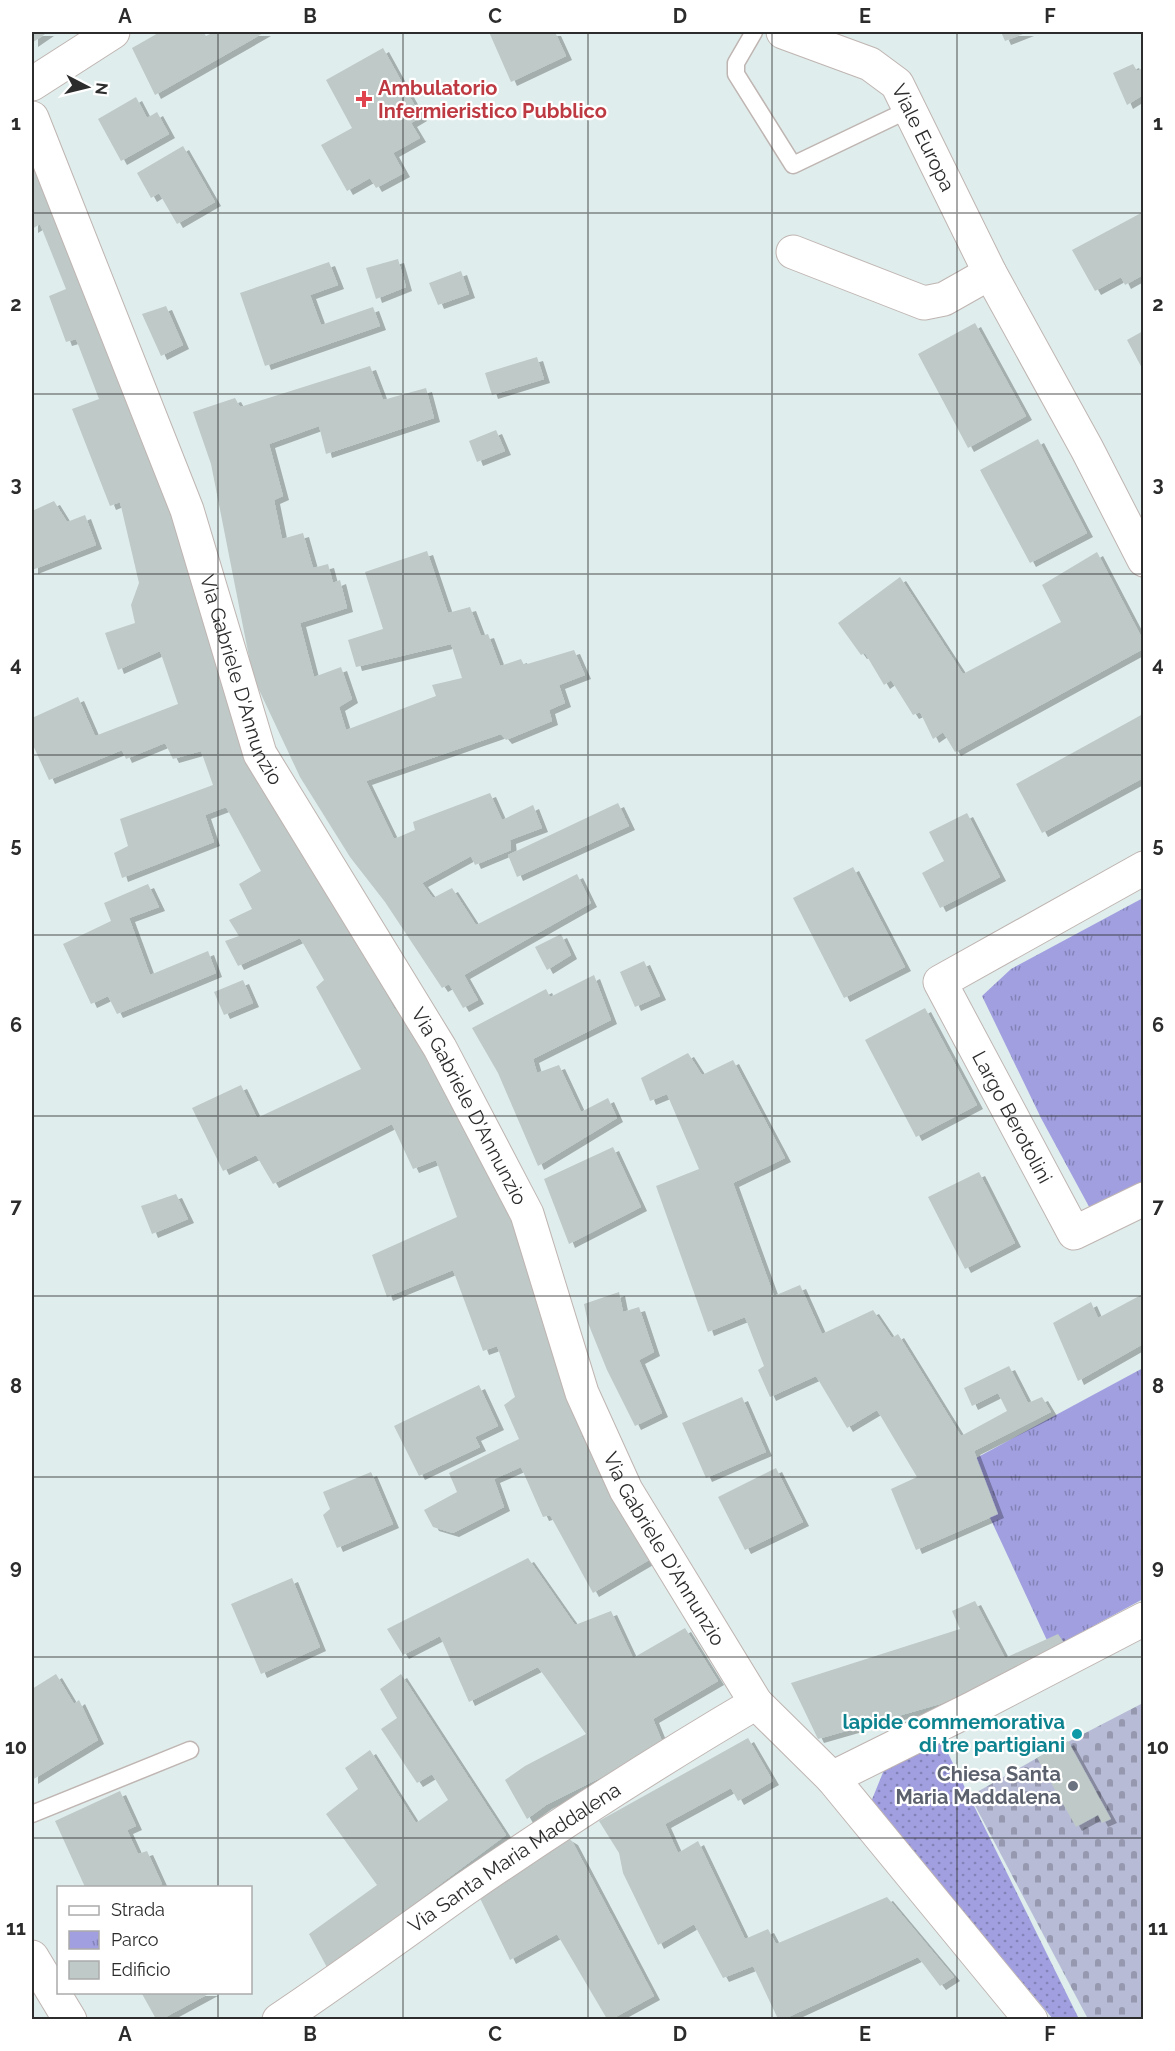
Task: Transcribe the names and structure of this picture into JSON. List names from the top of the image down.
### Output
{
  "streets": {
    "street": [
      "Viale Europa",
      "Via Gabriele D'Annunzio",
      "Largo Berotolini",
      "Via Santa Maria Maddalena"
    ]
  },
  "crossings": [
    ["Via Gabriele D'Annunzio", "Via Santa Maria Maddalena"]
  ],
  "places": {
    "health": ["Ambulatorio Infermieristico Pubblico"],
    "other": ["lapide commemorativa di tre partigiani", "Chiesa Santa Maria Maddalena"]
  },
  "legend": ["Strada", "Parco", "Edificio"],
  "north": "right",
  "grid": {
    "columns": [
      "A",
      "B",
      "C",
      "D",
      "E",
      "F"
    ],
    "rows": [
      "1",
      "2",
      "3",
      "4",
      "5",
      "6",
      "7",
      "8",
      "9",
      "10",
      "11"
    ]
  }
}
